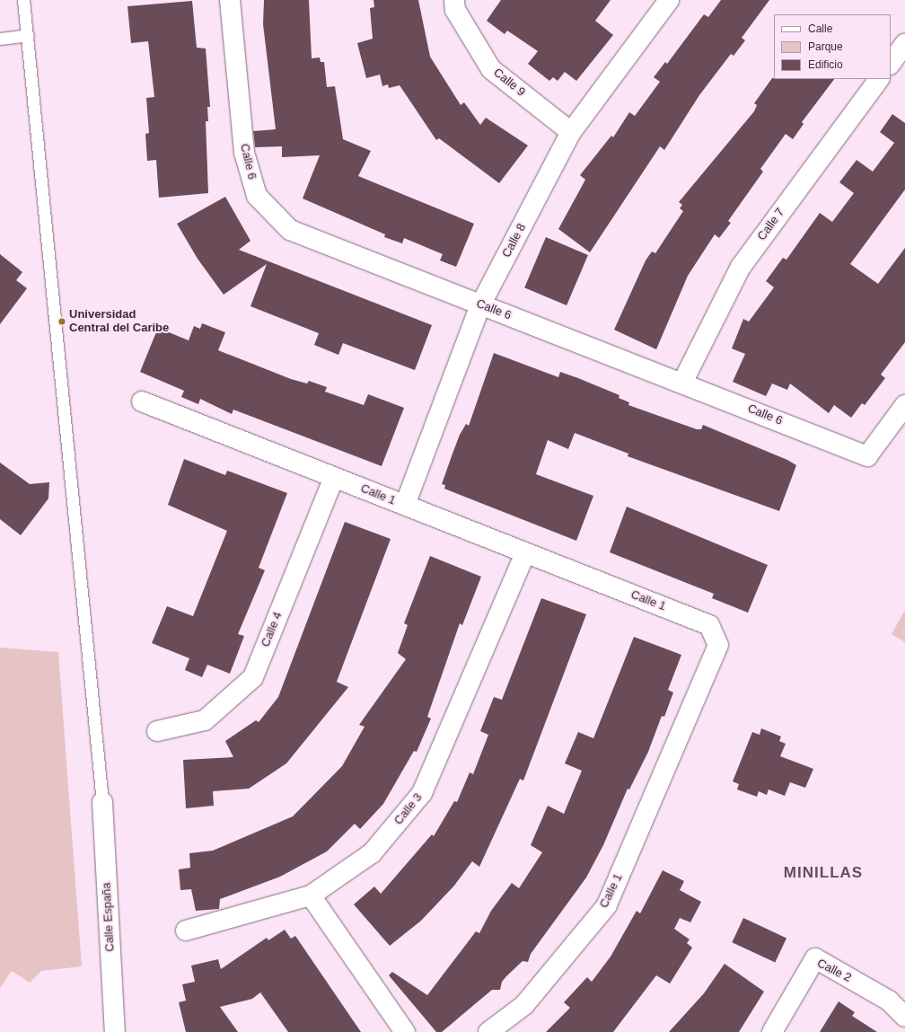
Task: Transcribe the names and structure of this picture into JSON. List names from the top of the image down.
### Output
{
  "streets": {
    "street": [
      "Calle 9",
      "Calle 6",
      "Calle 7",
      "Calle 8",
      "Calle 1",
      "Calle 4",
      "Calle 3",
      "Calle España",
      "Calle 2"
    ]
  },
  "crossings": [
    ["Calle 9", "Calle 8"],
    ["Calle 6", "Calle 7"],
    ["Calle 6", "Calle 8"],
    ["Calle 8", "Calle 1"],
    ["Calle 1", "Calle 4"],
    ["Calle 1", "Calle 3"]
  ],
  "districts": ["MINILLAS"],
  "places": ["Universidad Central del Caribe"],
  "legend": ["Calle", "Parque", "Edificio"]
}
